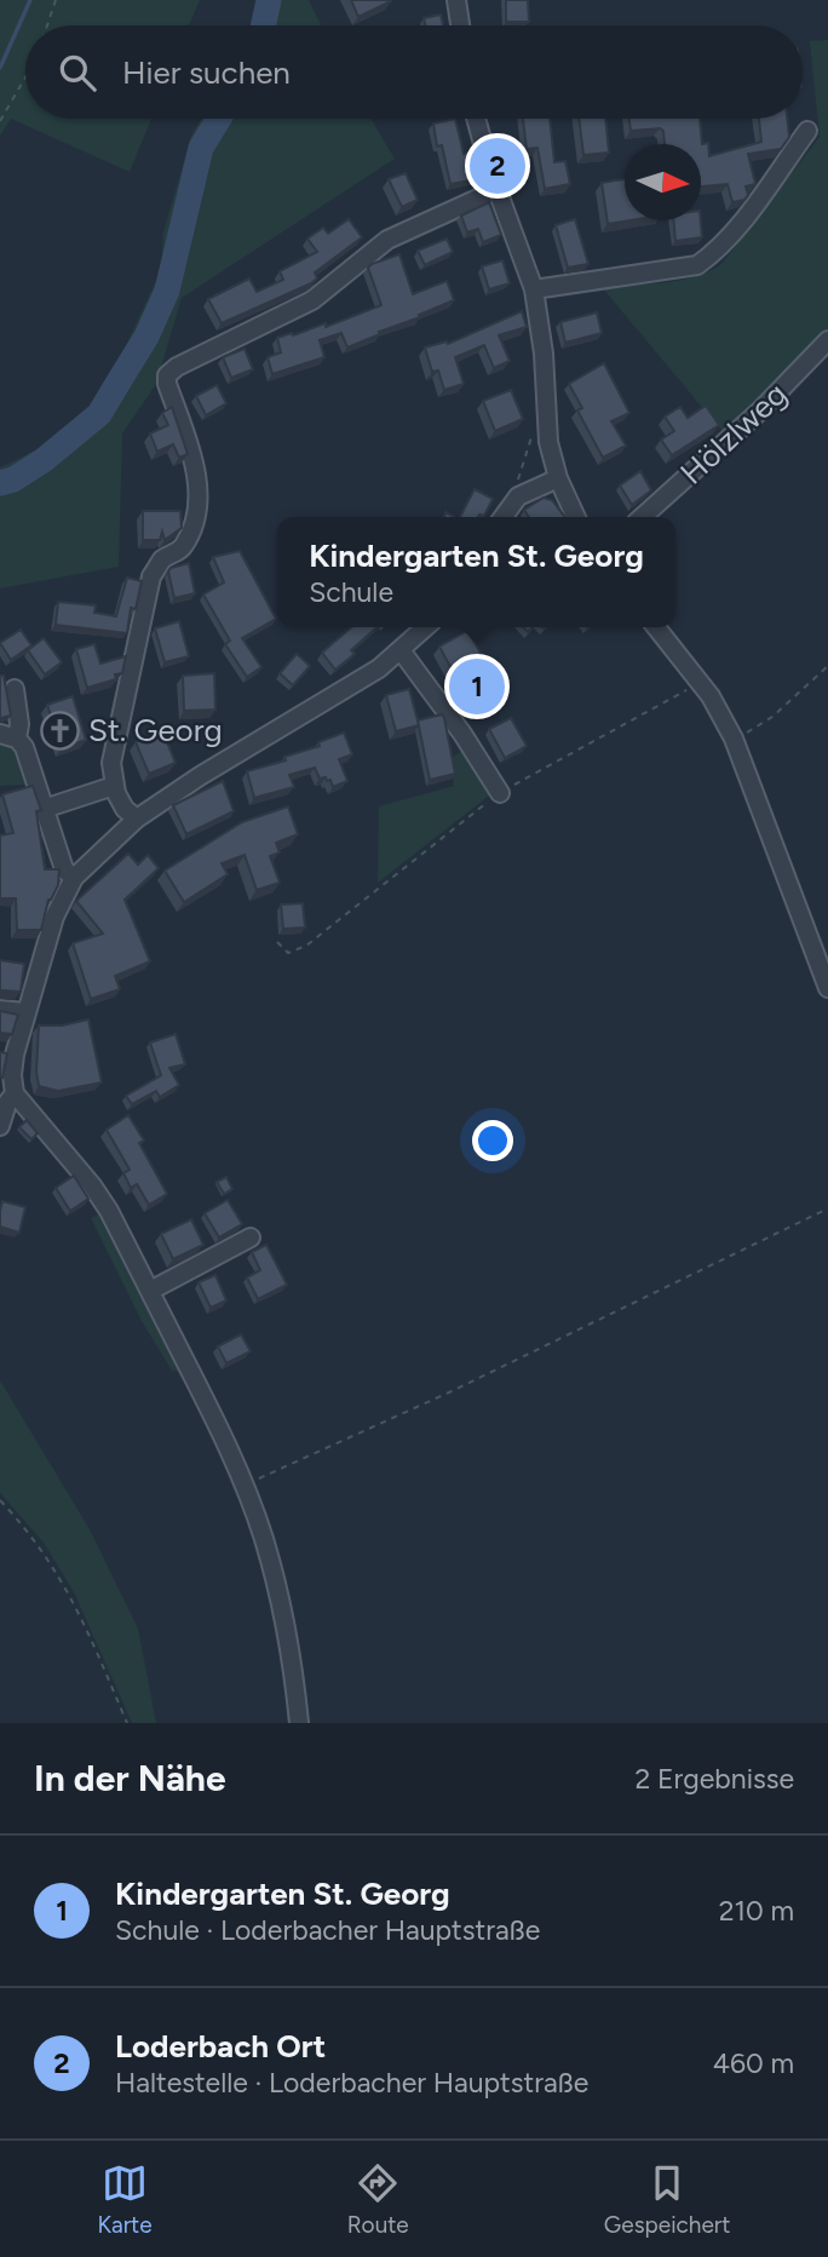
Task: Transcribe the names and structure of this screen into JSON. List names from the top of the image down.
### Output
{
  "streets": {
    "street": ["Hölzlweg"]
  },
  "places": {
    "church": ["St. Georg"]
  },
  "north": "right",
  "page": {
    "search": "Hier suchen",
    "pins": ["2", "1"],
    "popup": ["Kindergarten St. Georg", "Schule"],
    "heading": ["In der Nähe", "2 Ergebnisse"],
    "list": [
      {
        "mark": "1",
        "name": "Kindergarten St. Georg",
        "note": "Schule · Loderbacher Hauptstraße",
        "value": "210 m"
      },
      {
        "mark": "2",
        "name": "Loderbach Ort",
        "note": "Haltestelle · Loderbacher Hauptstraße",
        "value": "460 m"
      }
    ],
    "nav": ["Karte", "Route", "Gespeichert"]
  }
}
